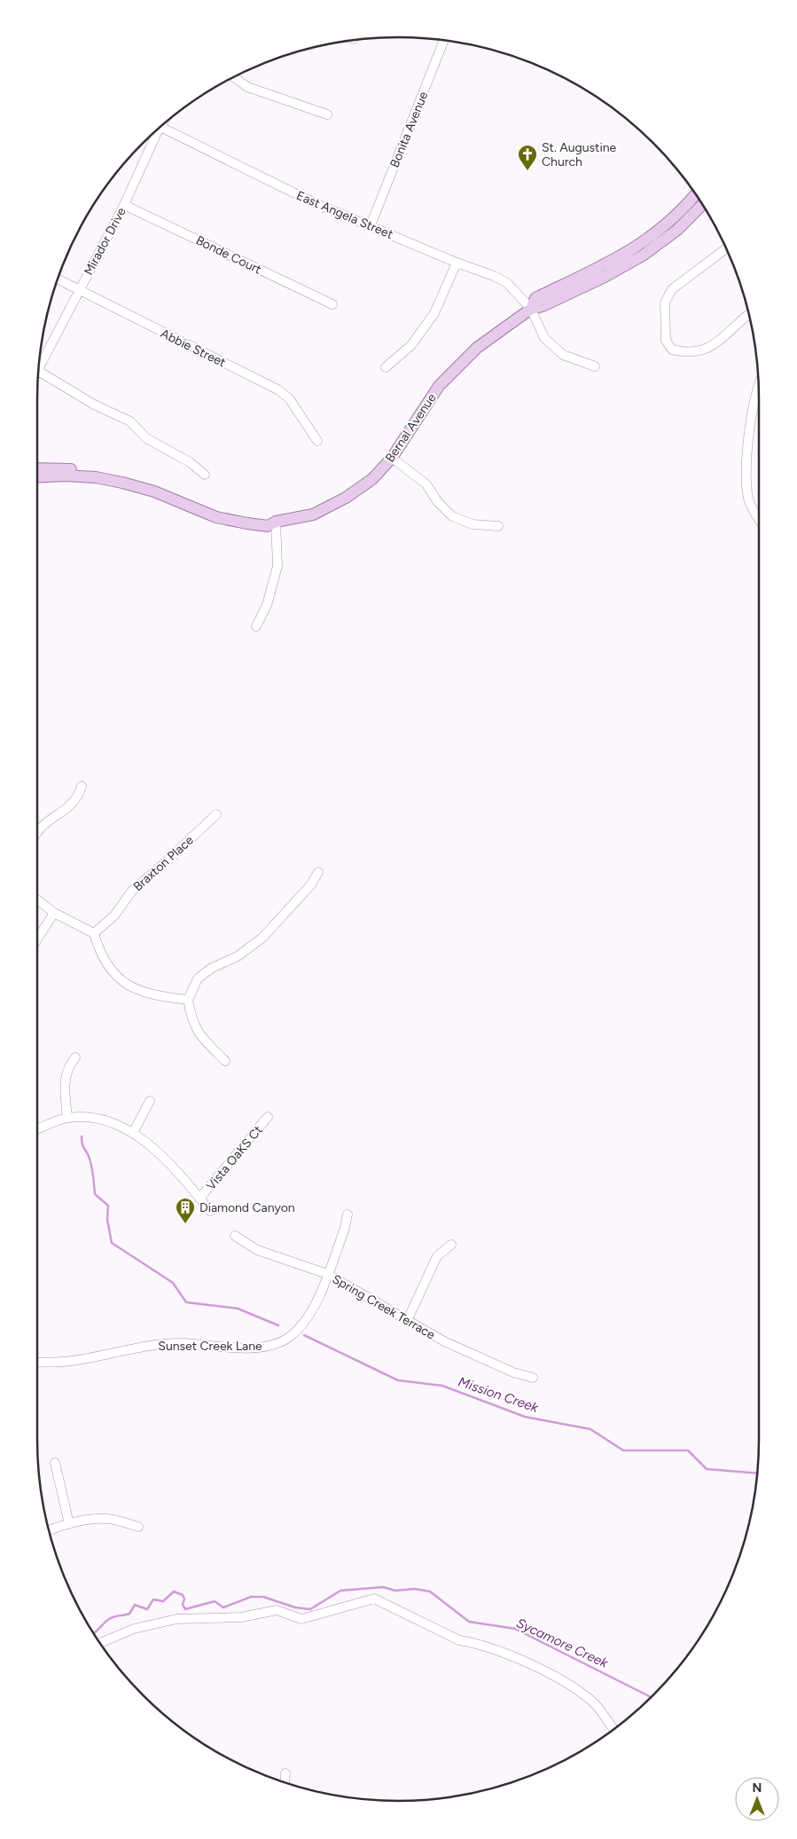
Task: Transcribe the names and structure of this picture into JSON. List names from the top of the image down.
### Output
{
  "streets": {
    "main road": ["Bernal Avenue"],
    "street": [
      "Bonita Avenue",
      "East Angela Street",
      "Mirador Drive",
      "Bonde Court",
      "Abbie Street",
      "Braxton Place",
      "Vista OaKS Ct",
      "Spring Creek Terrace",
      "Sunset Creek Lane"
    ]
  },
  "crossings": [
    ["Bonita Avenue", "East Angela Street"],
    ["East Angela Street", "Bernal Avenue"],
    ["Mirador Drive", "Bonde Court"],
    ["Mirador Drive", "Abbie Street"],
    ["Spring Creek Terrace", "Sunset Creek Lane"]
  ],
  "water": ["Mission Creek", "Sycamore Creek"],
  "places": {
    "church": ["St. Augustine Church"],
    "building": ["Diamond Canyon"]
  },
  "north": "top"
}
